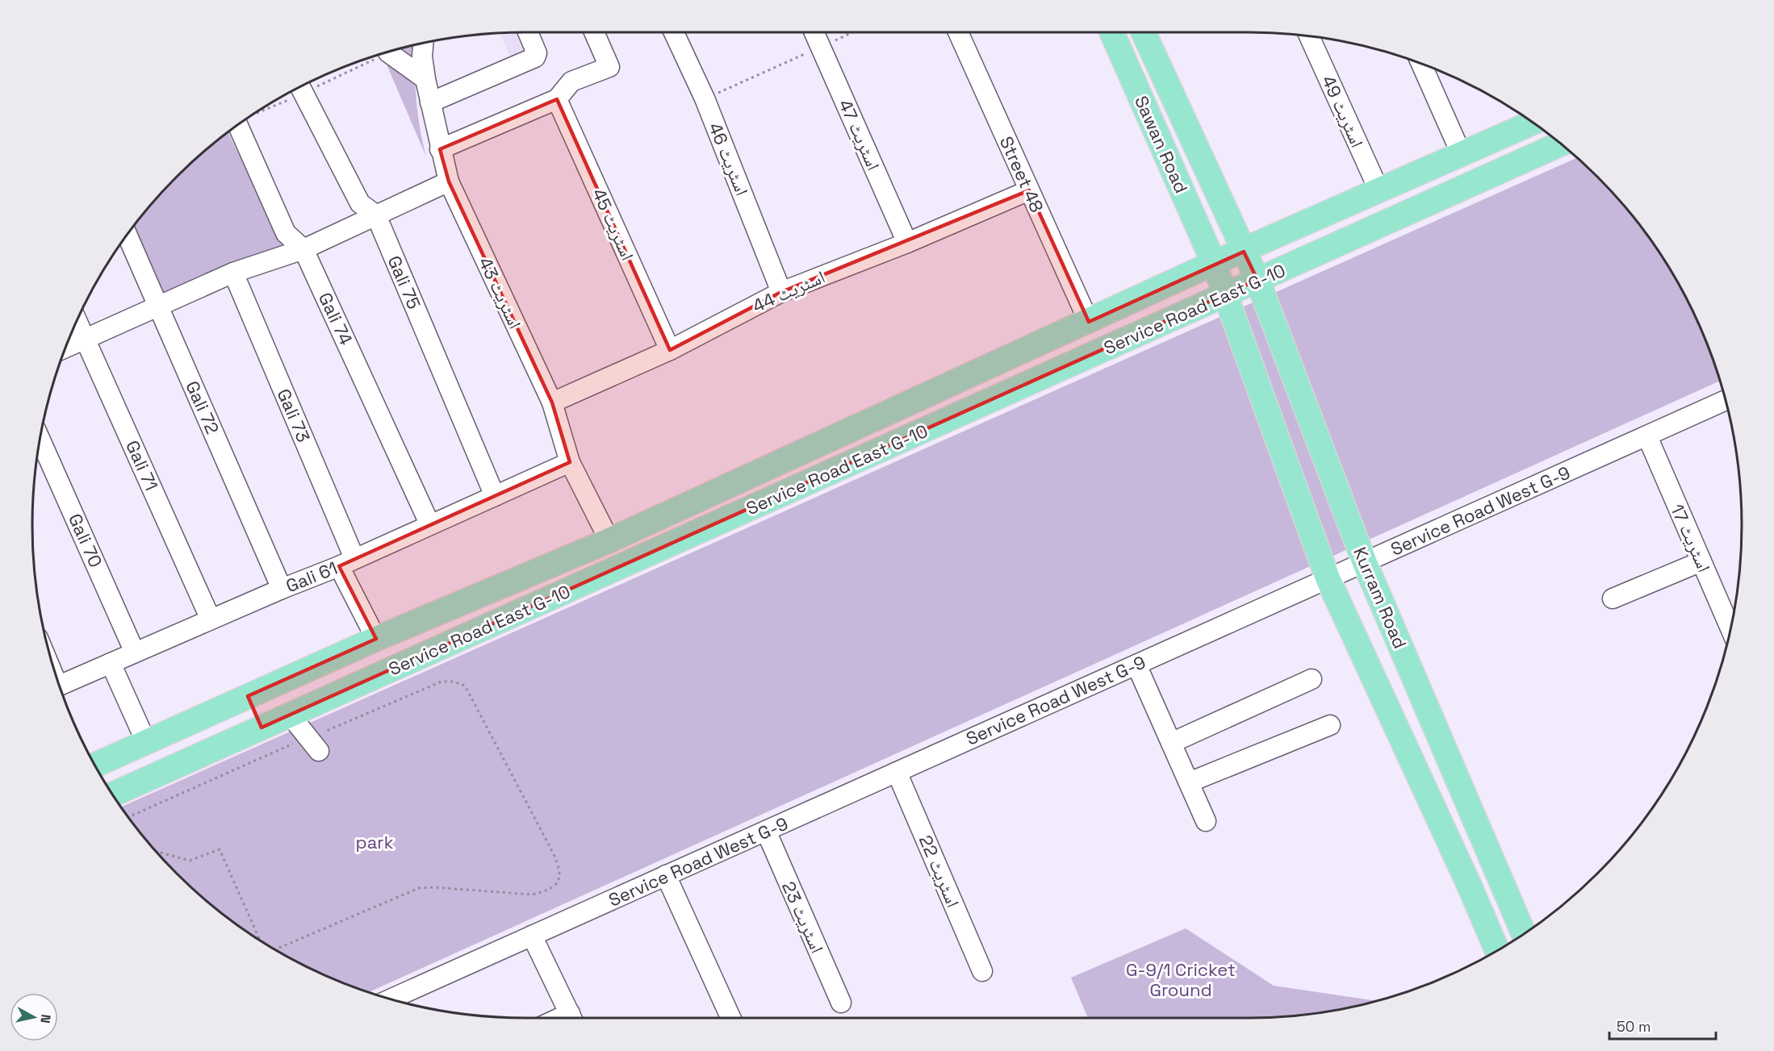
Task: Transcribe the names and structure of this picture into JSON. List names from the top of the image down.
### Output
{
  "streets": {
    "main road": ["Sawan Road", "Service Road East G-10", "Kurram Road"],
    "street": [
      "اسٹریٹ 49",
      "اسٹریٹ 47",
      "اسٹریٹ 46",
      "Street 48",
      "اسٹریٹ 45",
      "Gali 75",
      "اسٹریٹ 44",
      "اسٹریٹ 43",
      "Gali 74",
      "Gali 72",
      "Gali 73",
      "Gali 71",
      "Service Road West G-9",
      "اسٹریٹ 17",
      "Gali 70",
      "Gali 61",
      "اسٹریٹ 22",
      "اسٹریٹ 23"
    ]
  },
  "crossings": [
    ["اسٹریٹ 49", "Service Road East G-10"],
    ["اسٹریٹ 47", "اسٹریٹ 44"],
    ["Sawan Road", "Service Road East G-10"],
    ["Sawan Road", "Service Road West G-9"],
    ["Sawan Road", "Kurram Road"],
    ["اسٹریٹ 46", "اسٹریٹ 44"],
    ["Street 48", "اسٹریٹ 44"],
    ["Street 48", "Service Road East G-10"],
    ["اسٹریٹ 45", "اسٹریٹ 44"],
    ["Gali 75", "Gali 61"],
    ["اسٹریٹ 44", "اسٹریٹ 43"],
    ["اسٹریٹ 43", "Service Road East G-10"],
    ["اسٹریٹ 43", "Gali 61"],
    ["Service Road East G-10", "Gali 73"],
    ["Service Road East G-10", "Kurram Road"],
    ["Gali 74", "Gali 61"],
    ["Gali 72", "Gali 61"],
    ["Gali 73", "Gali 61"],
    ["Gali 71", "Gali 61"],
    ["Service Road West G-9", "اسٹریٹ 17"],
    ["Service Road West G-9", "Kurram Road"],
    ["Service Road West G-9", "اسٹریٹ 22"],
    ["Service Road West G-9", "اسٹریٹ 23"],
    ["Gali 70", "Gali 61"]
  ],
  "parks": ["park", "G-9/1 Cricket Ground"],
  "scale_bar": "50 m",
  "north": "right"
}
